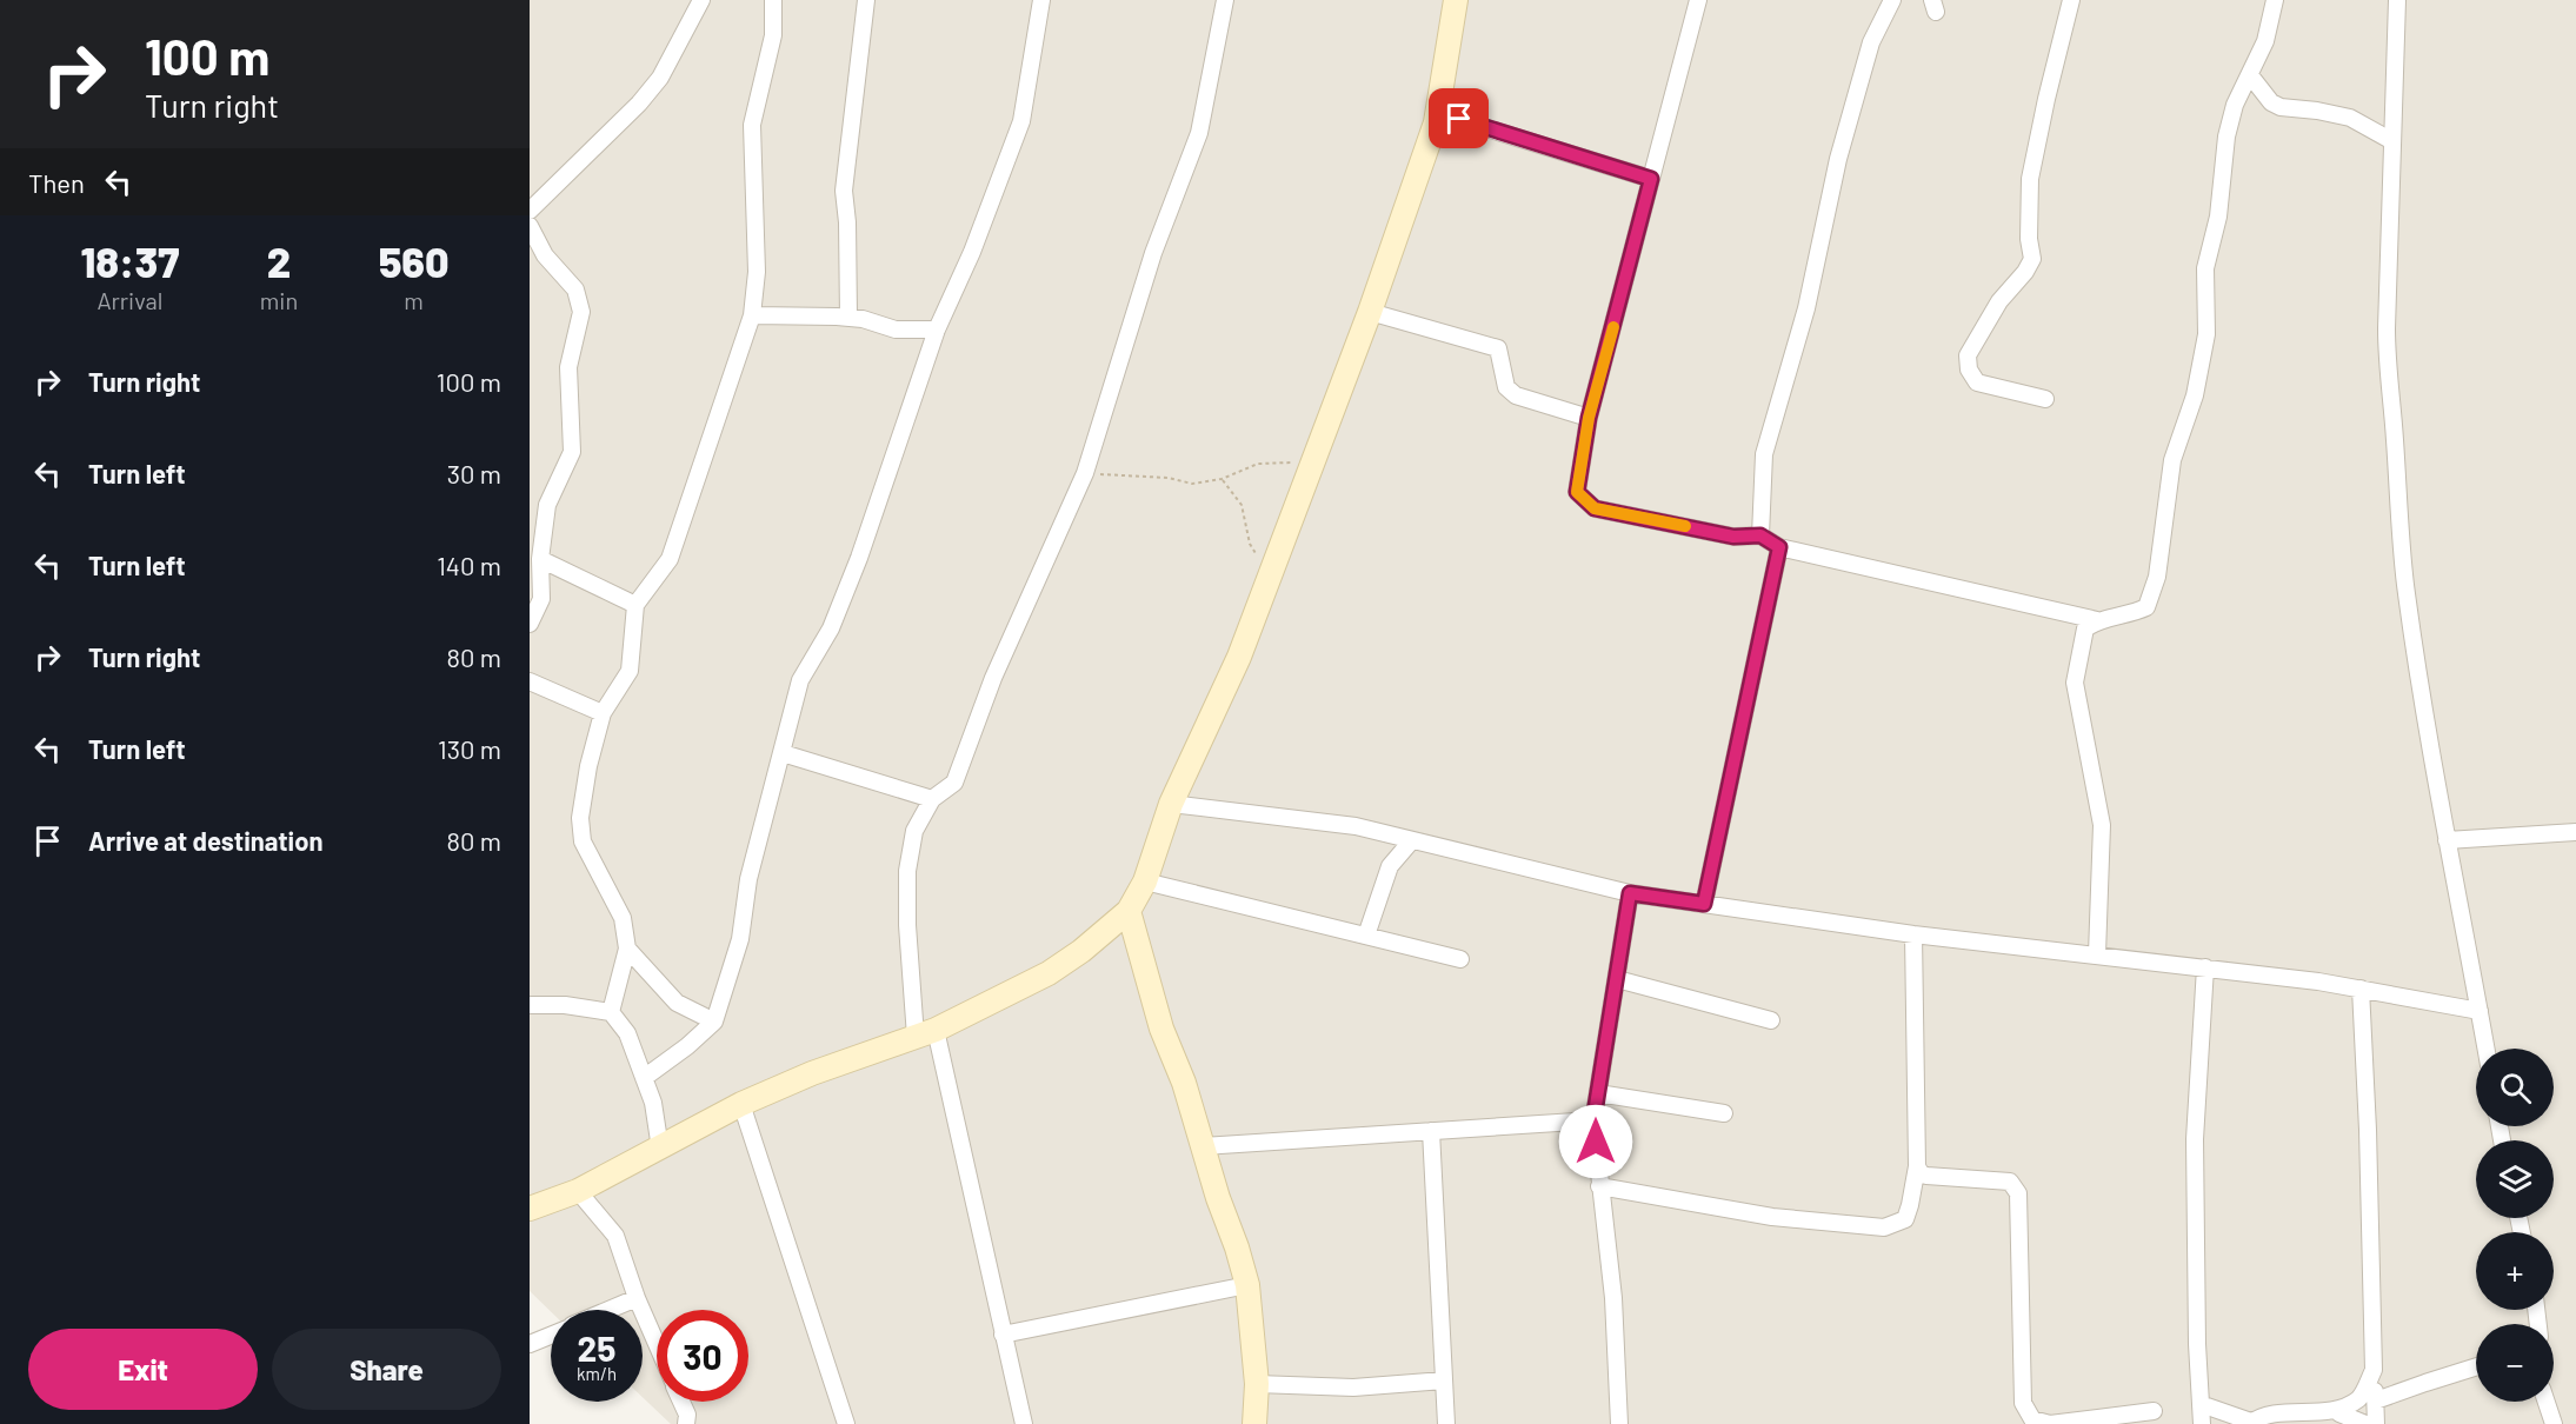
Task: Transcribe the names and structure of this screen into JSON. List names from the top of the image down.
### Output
{
  "page": {
    "turn": ["100 m", "Turn right"],
    "then": "Then",
    "eta": [
      "18:37",
      "Arrival",
      "2",
      "min",
      "560",
      "m"
    ],
    "list": [
      {
        "name": "Turn right",
        "value": "100 m"
      },
      {
        "name": "Turn left",
        "value": "30 m"
      },
      {
        "name": "Turn left",
        "value": "140 m"
      },
      {
        "name": "Turn right",
        "value": "80 m"
      },
      {
        "name": "Turn left",
        "value": "130 m"
      },
      {
        "name": "Arrive at destination",
        "value": "80 m"
      }
    ],
    "map_buttons": ["+", "−"],
    "speed": "25 km/h",
    "limit": "30",
    "buttons": ["Exit", "Share"]
  }
}
